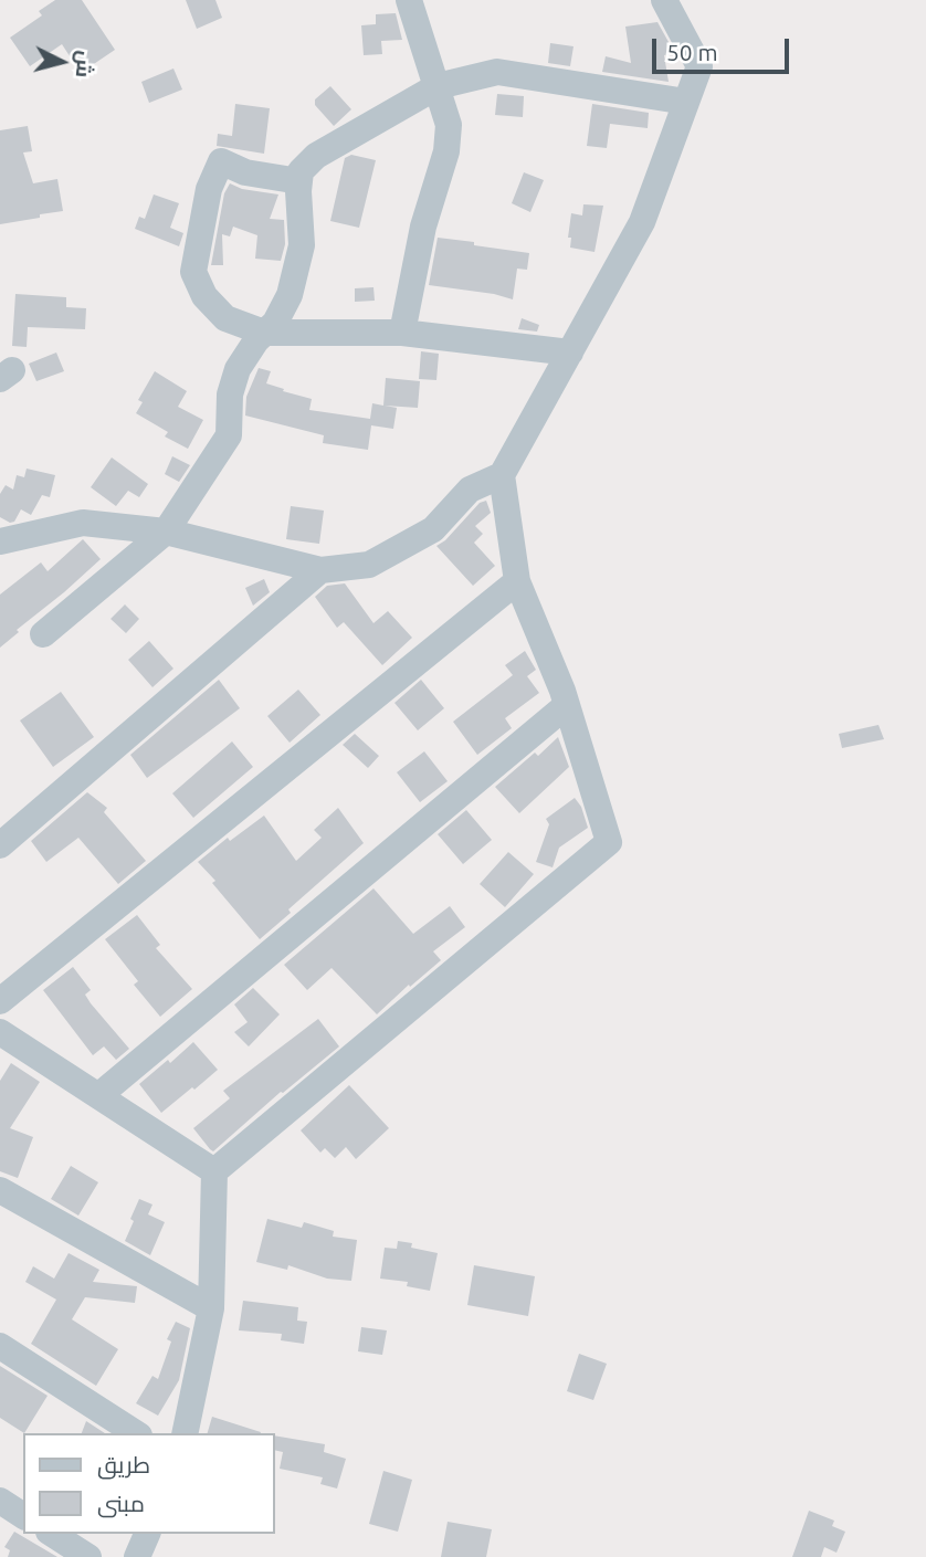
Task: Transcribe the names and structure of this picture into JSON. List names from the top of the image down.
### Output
{
  "legend": ["طريق", "مبنى"],
  "scale_bar": "50 m",
  "north": "right"
}
